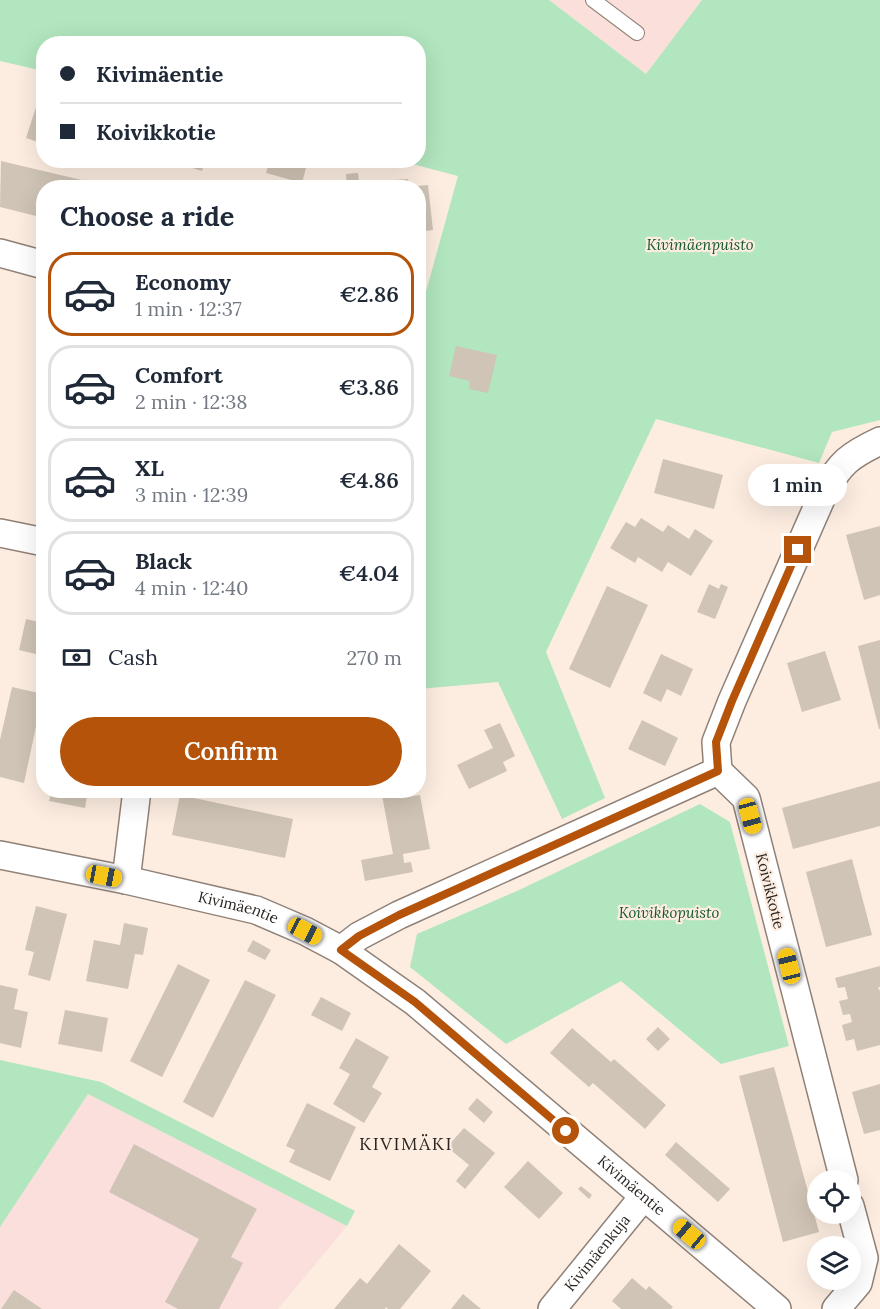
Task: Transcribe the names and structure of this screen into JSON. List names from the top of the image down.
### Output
{
  "streets": {
    "street": ["Koivikkotie", "Kivimäentie", "Kivimäenkuja"]
  },
  "crossings": [
    ["Kivimäentie", "Kivimäenkuja"]
  ],
  "districts": ["KIVIMÄKI"],
  "parks": ["Kivimäenpuisto", "Koivikkopuisto"],
  "page": {
    "banner": ["Kivimäentie", "Koivikkotie"],
    "heading": "Choose a ride",
    "list": [
      {
        "name": "Economy",
        "note": "1 min · 12:37",
        "value": "€2.86"
      },
      {
        "name": "Comfort",
        "note": "2 min · 12:38",
        "value": "€3.86"
      },
      {
        "name": "XL",
        "note": "3 min · 12:39",
        "value": "€4.86"
      },
      {
        "name": "Black",
        "note": "4 min · 12:40",
        "value": "€4.04"
      }
    ],
    "bubble": "1 min",
    "pay": ["Cash", "270 m"],
    "buttons": "Confirm"
  }
}
